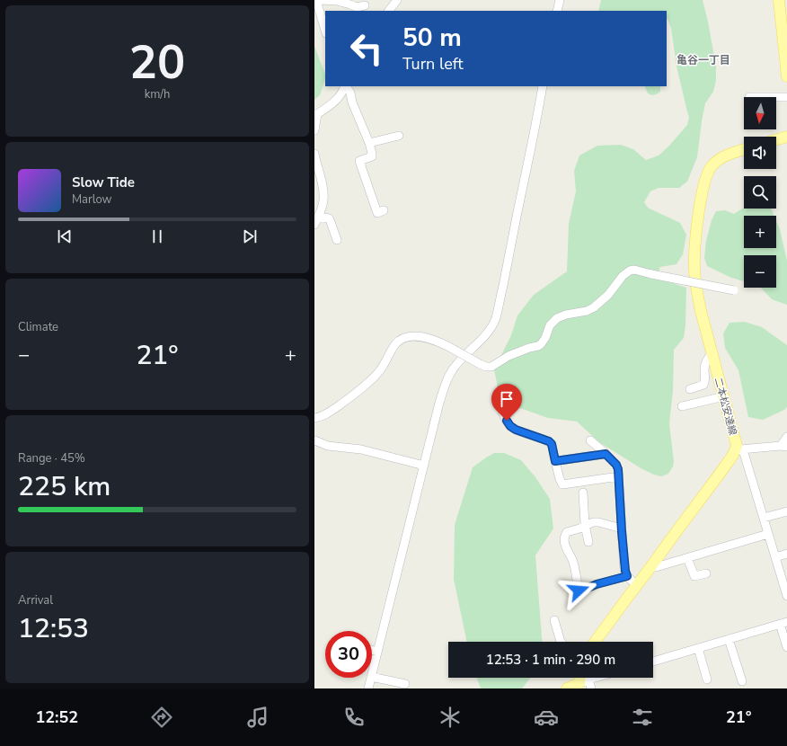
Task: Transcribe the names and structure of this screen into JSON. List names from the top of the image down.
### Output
{
  "streets": {
    "main road": ["二本松安達線"]
  },
  "districts": ["亀谷一丁目"],
  "north": "bottom",
  "page": {
    "tile": [
      ["20", "km/h"],
      "Climate",
      ["Range · 45%", "225 km"],
      ["Arrival", "12:53"]
    ],
    "turn": ["50 m", "Turn left"],
    "map_buttons": ["+", "−"],
    "song": ["Slow Tide", "Marlow"],
    "heat": ["−", "21°", "+"],
    "limit": "30",
    "trip": "12:53 · 1 min · 290 m",
    "tabs": ["12:52", "21°"]
  }
}
